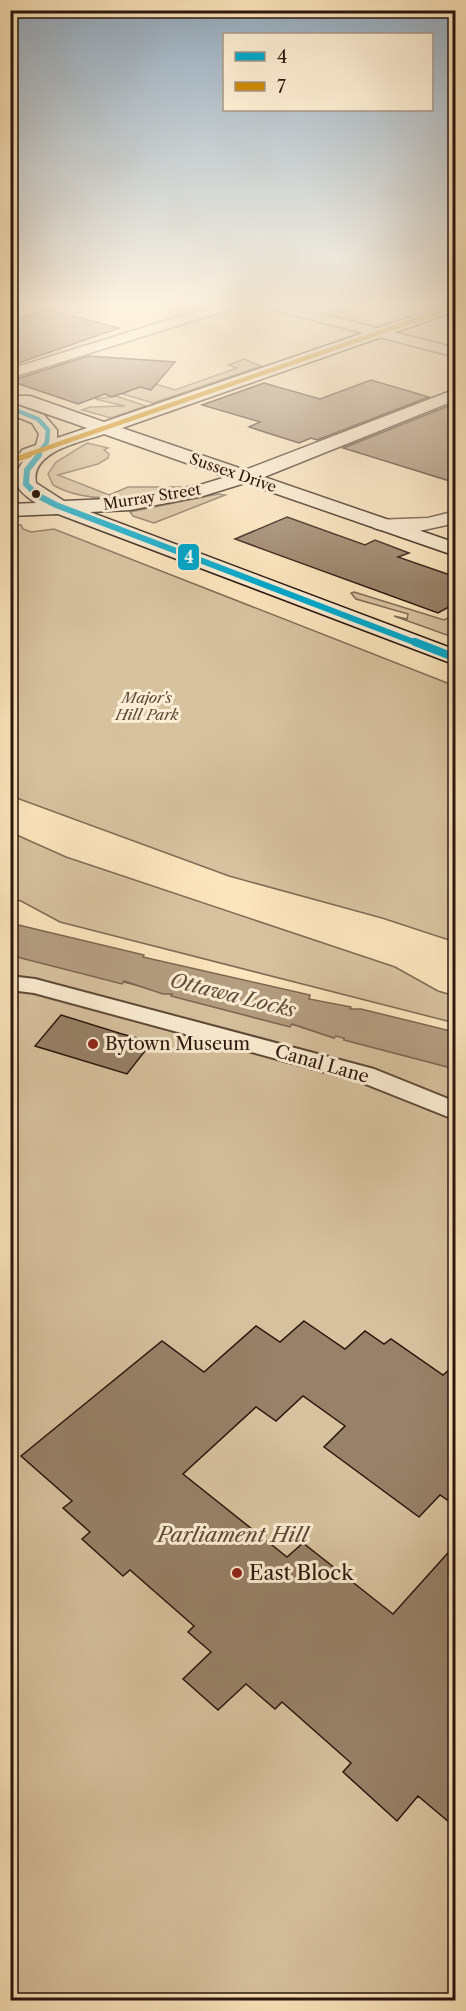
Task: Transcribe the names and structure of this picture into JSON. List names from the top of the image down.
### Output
{
  "streets": {
    "main road": ["Sussex Drive", "Murray Street"],
    "street": ["Canal Lane"]
  },
  "crossings": [
    ["Sussex Drive", "Murray Street"]
  ],
  "water": ["Ottawa Locks"],
  "parks": ["Major's Hill Park", "Parliament Hill"],
  "places": ["Bytown Museum", "East Block"],
  "lines": ["transit line 7", "transit line 4"],
  "legend": ["4", "7"]
}
